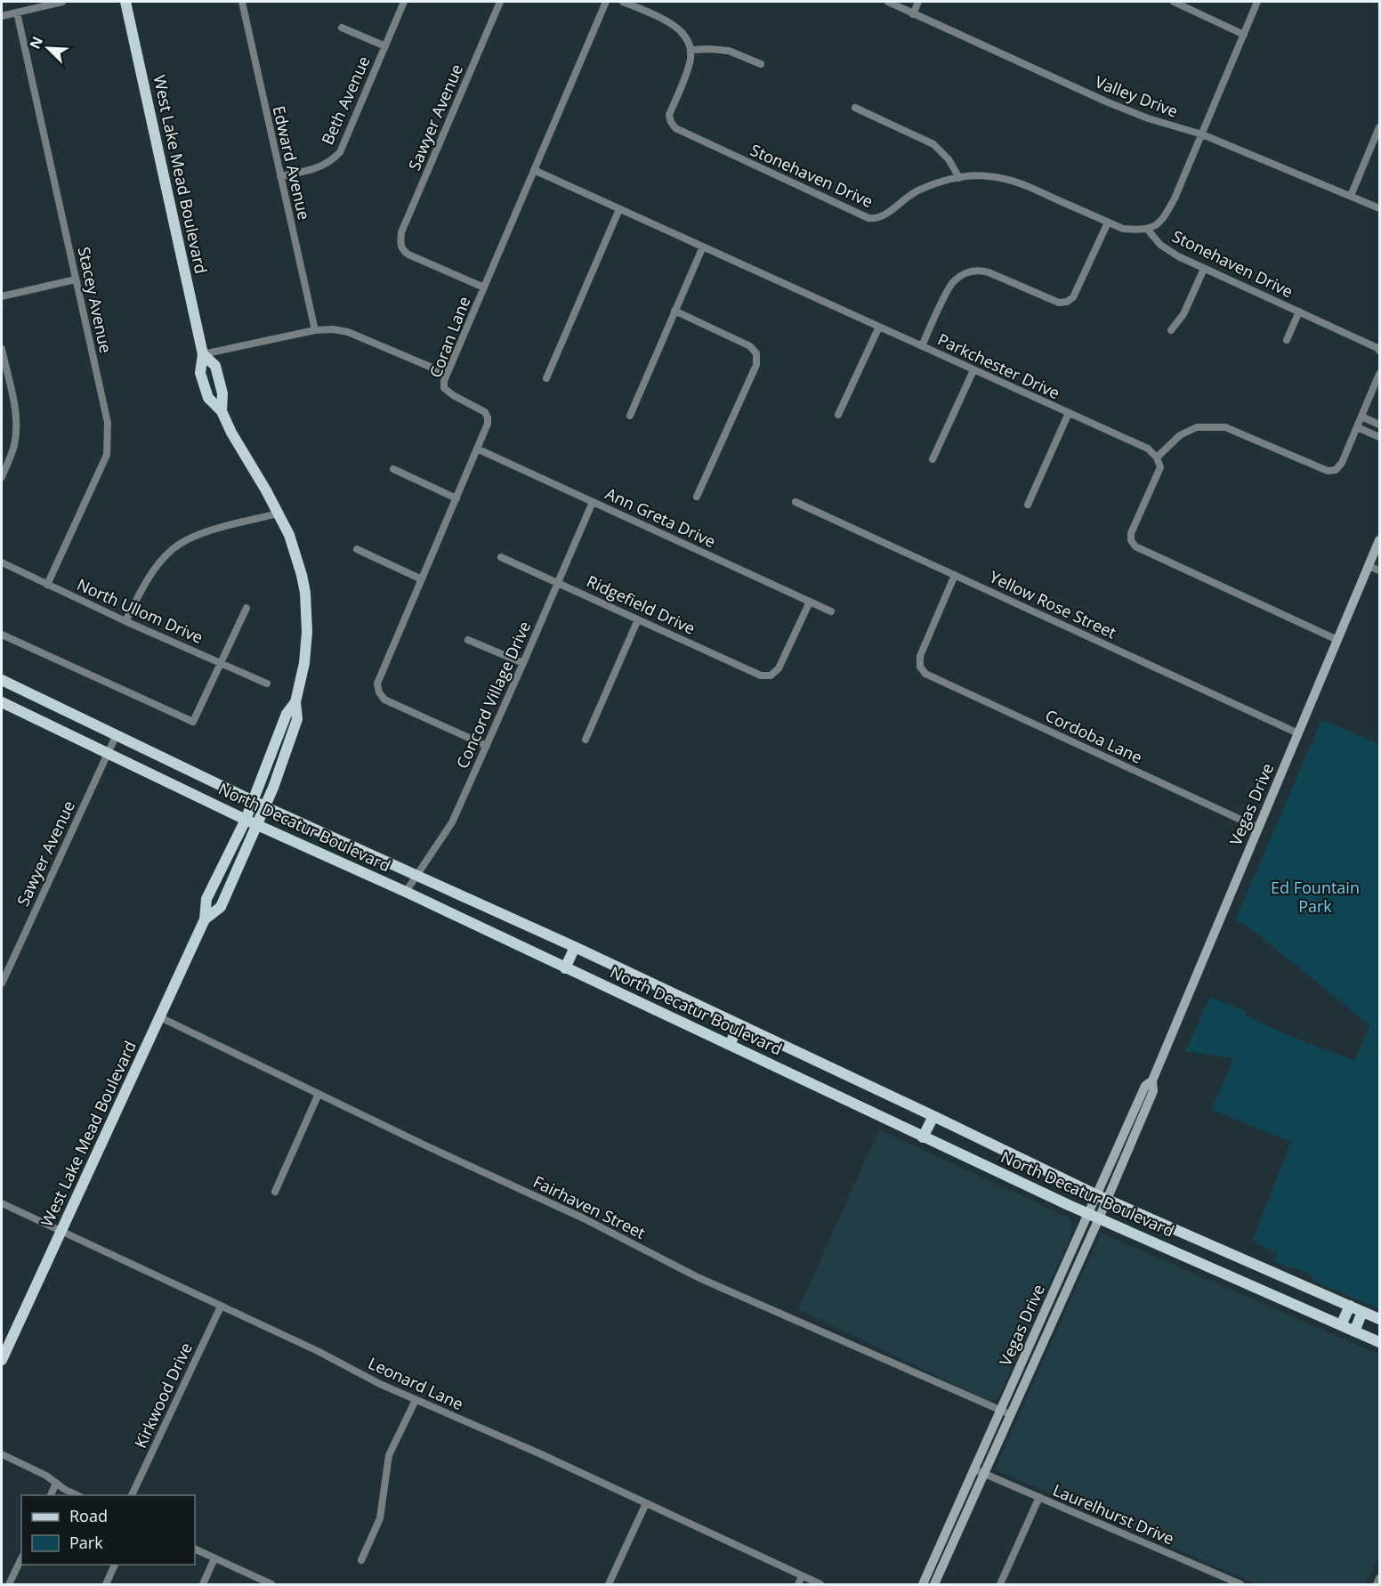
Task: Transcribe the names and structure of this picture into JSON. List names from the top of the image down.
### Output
{
  "streets": {
    "main road": ["West Lake Mead Boulevard", "Vegas Drive", "North Decatur Boulevard"],
    "street": [
      "Valley Drive",
      "Beth Avenue",
      "Sawyer Avenue",
      "Edward Avenue",
      "Stonehaven Drive",
      "Stacey Avenue",
      "Coran Lane",
      "Parkchester Drive",
      "Ann Greta Drive",
      "Ridgefield Drive",
      "Yellow Rose Street",
      "North Ullom Drive",
      "Concord Village Drive",
      "Cordoba Lane",
      "Fairhaven Street",
      "Leonard Lane",
      "Kirkwood Drive",
      "Laurelhurst Drive"
    ]
  },
  "crossings": [
    ["Beth Avenue", "Edward Avenue"],
    ["Sawyer Avenue", "Coran Lane"],
    ["Sawyer Avenue", "North Decatur Boulevard"],
    ["West Lake Mead Boulevard", "North Decatur Boulevard"],
    ["West Lake Mead Boulevard", "Fairhaven Street"],
    ["West Lake Mead Boulevard", "Leonard Lane"],
    ["Stacey Avenue", "North Ullom Drive"],
    ["Coran Lane", "Parkchester Drive"],
    ["Coran Lane", "Ann Greta Drive"],
    ["Coran Lane", "Concord Village Drive"],
    ["Ann Greta Drive", "Ridgefield Drive"],
    ["Ann Greta Drive", "Concord Village Drive"],
    ["Ridgefield Drive", "Concord Village Drive"],
    ["Yellow Rose Street", "Cordoba Lane"],
    ["Yellow Rose Street", "Vegas Drive"],
    ["Concord Village Drive", "North Decatur Boulevard"],
    ["Cordoba Lane", "Vegas Drive"],
    ["Vegas Drive", "North Decatur Boulevard"],
    ["Vegas Drive", "Fairhaven Street"],
    ["Vegas Drive", "Laurelhurst Drive"],
    ["Leonard Lane", "Kirkwood Drive"]
  ],
  "parks": ["Ed Fountain Park"],
  "legend": ["Road", "Park"],
  "north": "top left"
}
